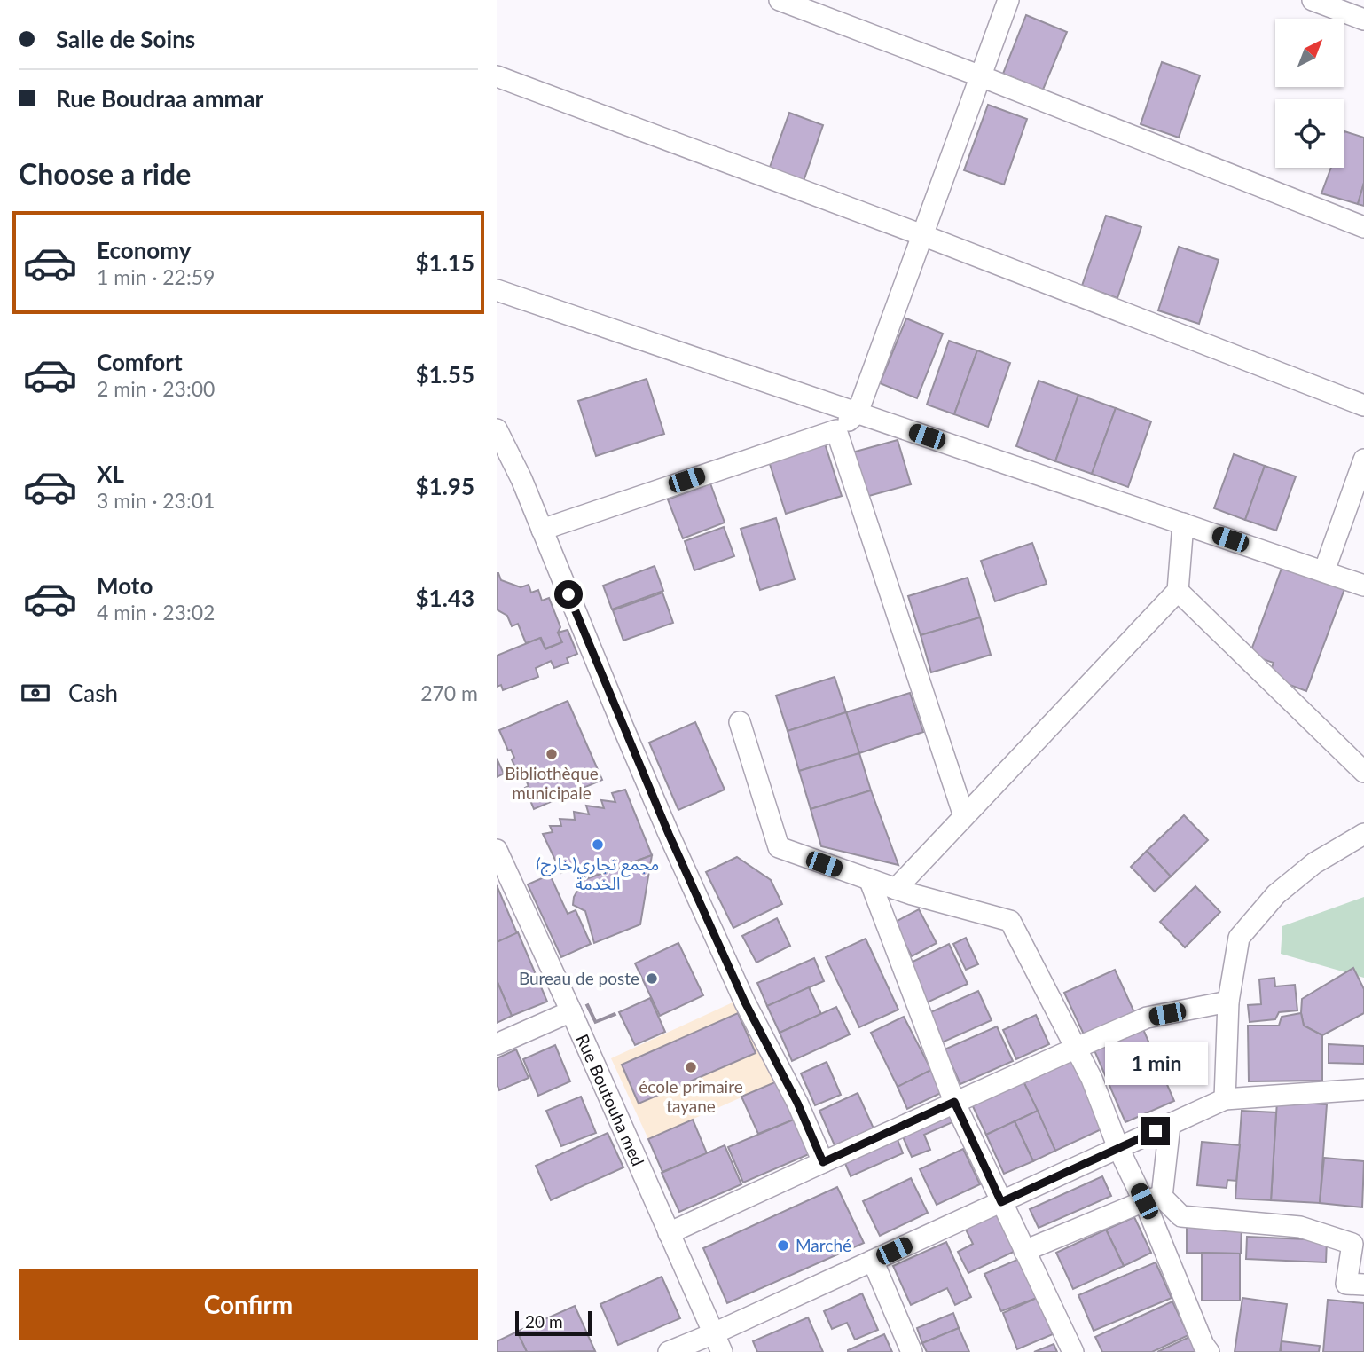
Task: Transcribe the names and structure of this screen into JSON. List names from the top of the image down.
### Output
{
  "streets": {
    "street": ["Rue Boutouha med"]
  },
  "places": [
    "Bibliothèque municipale",
    "(مجمع تجاري(خارج الخدمة",
    "Bureau de poste",
    "école primaire tayane",
    "Marché"
  ],
  "scale_bar": "20 m",
  "north": "top right",
  "page": {
    "banner": ["Salle de Soins", "Rue Boudraa ammar"],
    "heading": "Choose a ride",
    "list": [
      {
        "name": "Economy",
        "note": "1 min · 22:59",
        "value": "$1.15"
      },
      {
        "name": "Comfort",
        "note": "2 min · 23:00",
        "value": "$1.55"
      },
      {
        "name": "XL",
        "note": "3 min · 23:01",
        "value": "$1.95"
      },
      {
        "name": "Moto",
        "note": "4 min · 23:02",
        "value": "$1.43"
      }
    ],
    "pay": ["Cash", "270 m"],
    "bubble": "1 min",
    "buttons": "Confirm",
    "scale": "20 m"
  }
}
